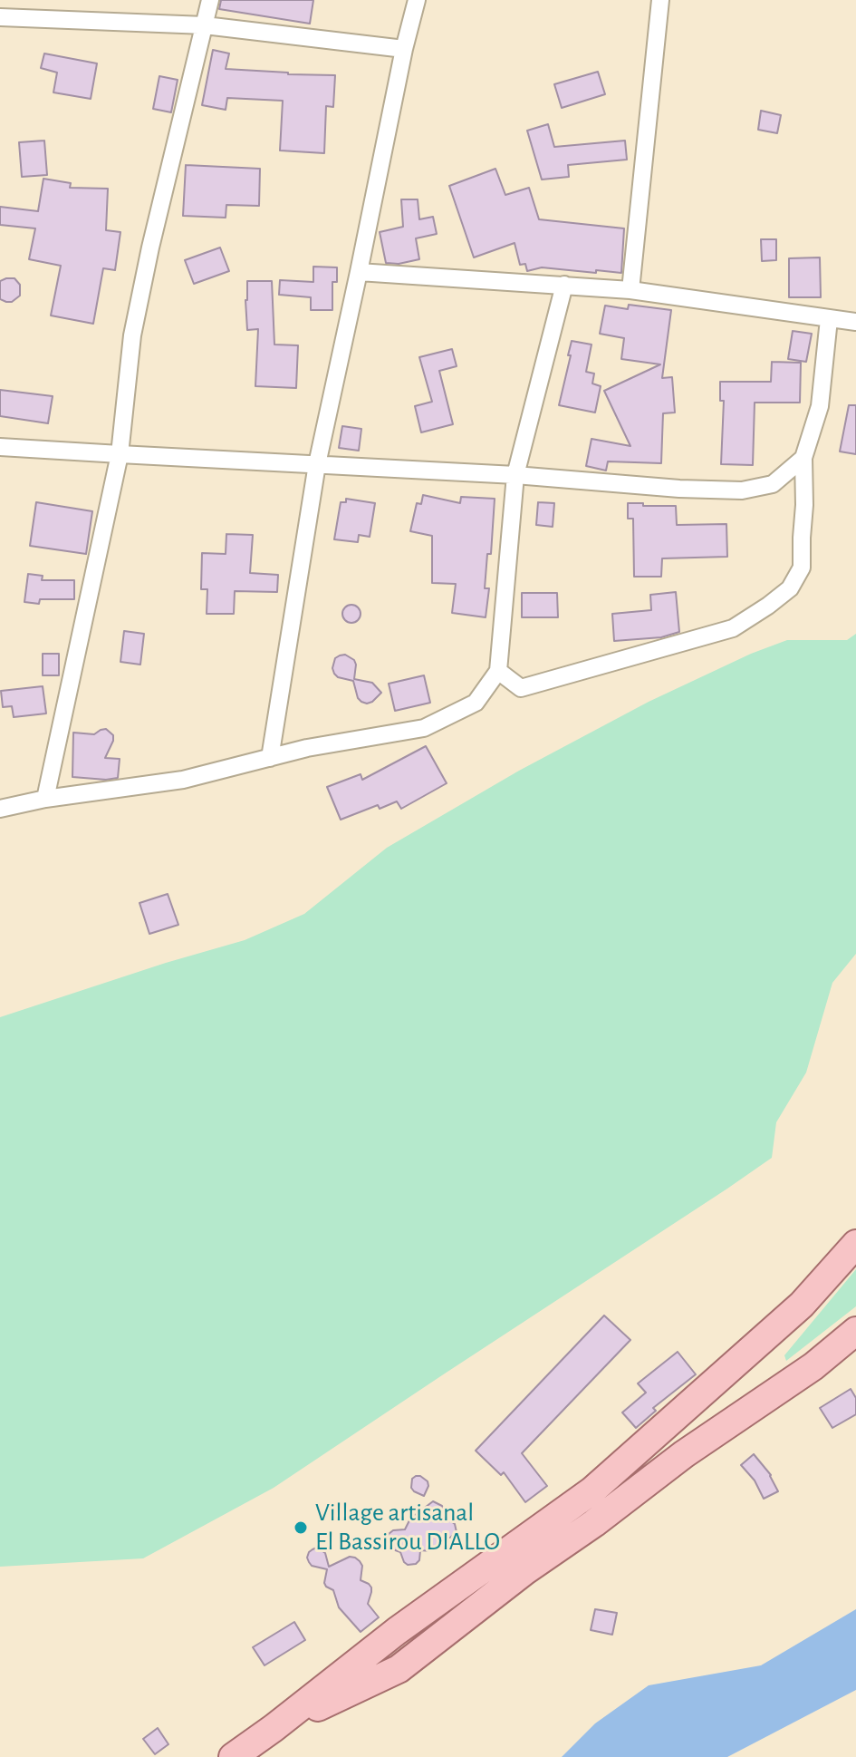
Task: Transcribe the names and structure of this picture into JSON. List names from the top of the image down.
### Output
{
  "places": ["Village artisanal El Bassirou DIALLO"]
}
